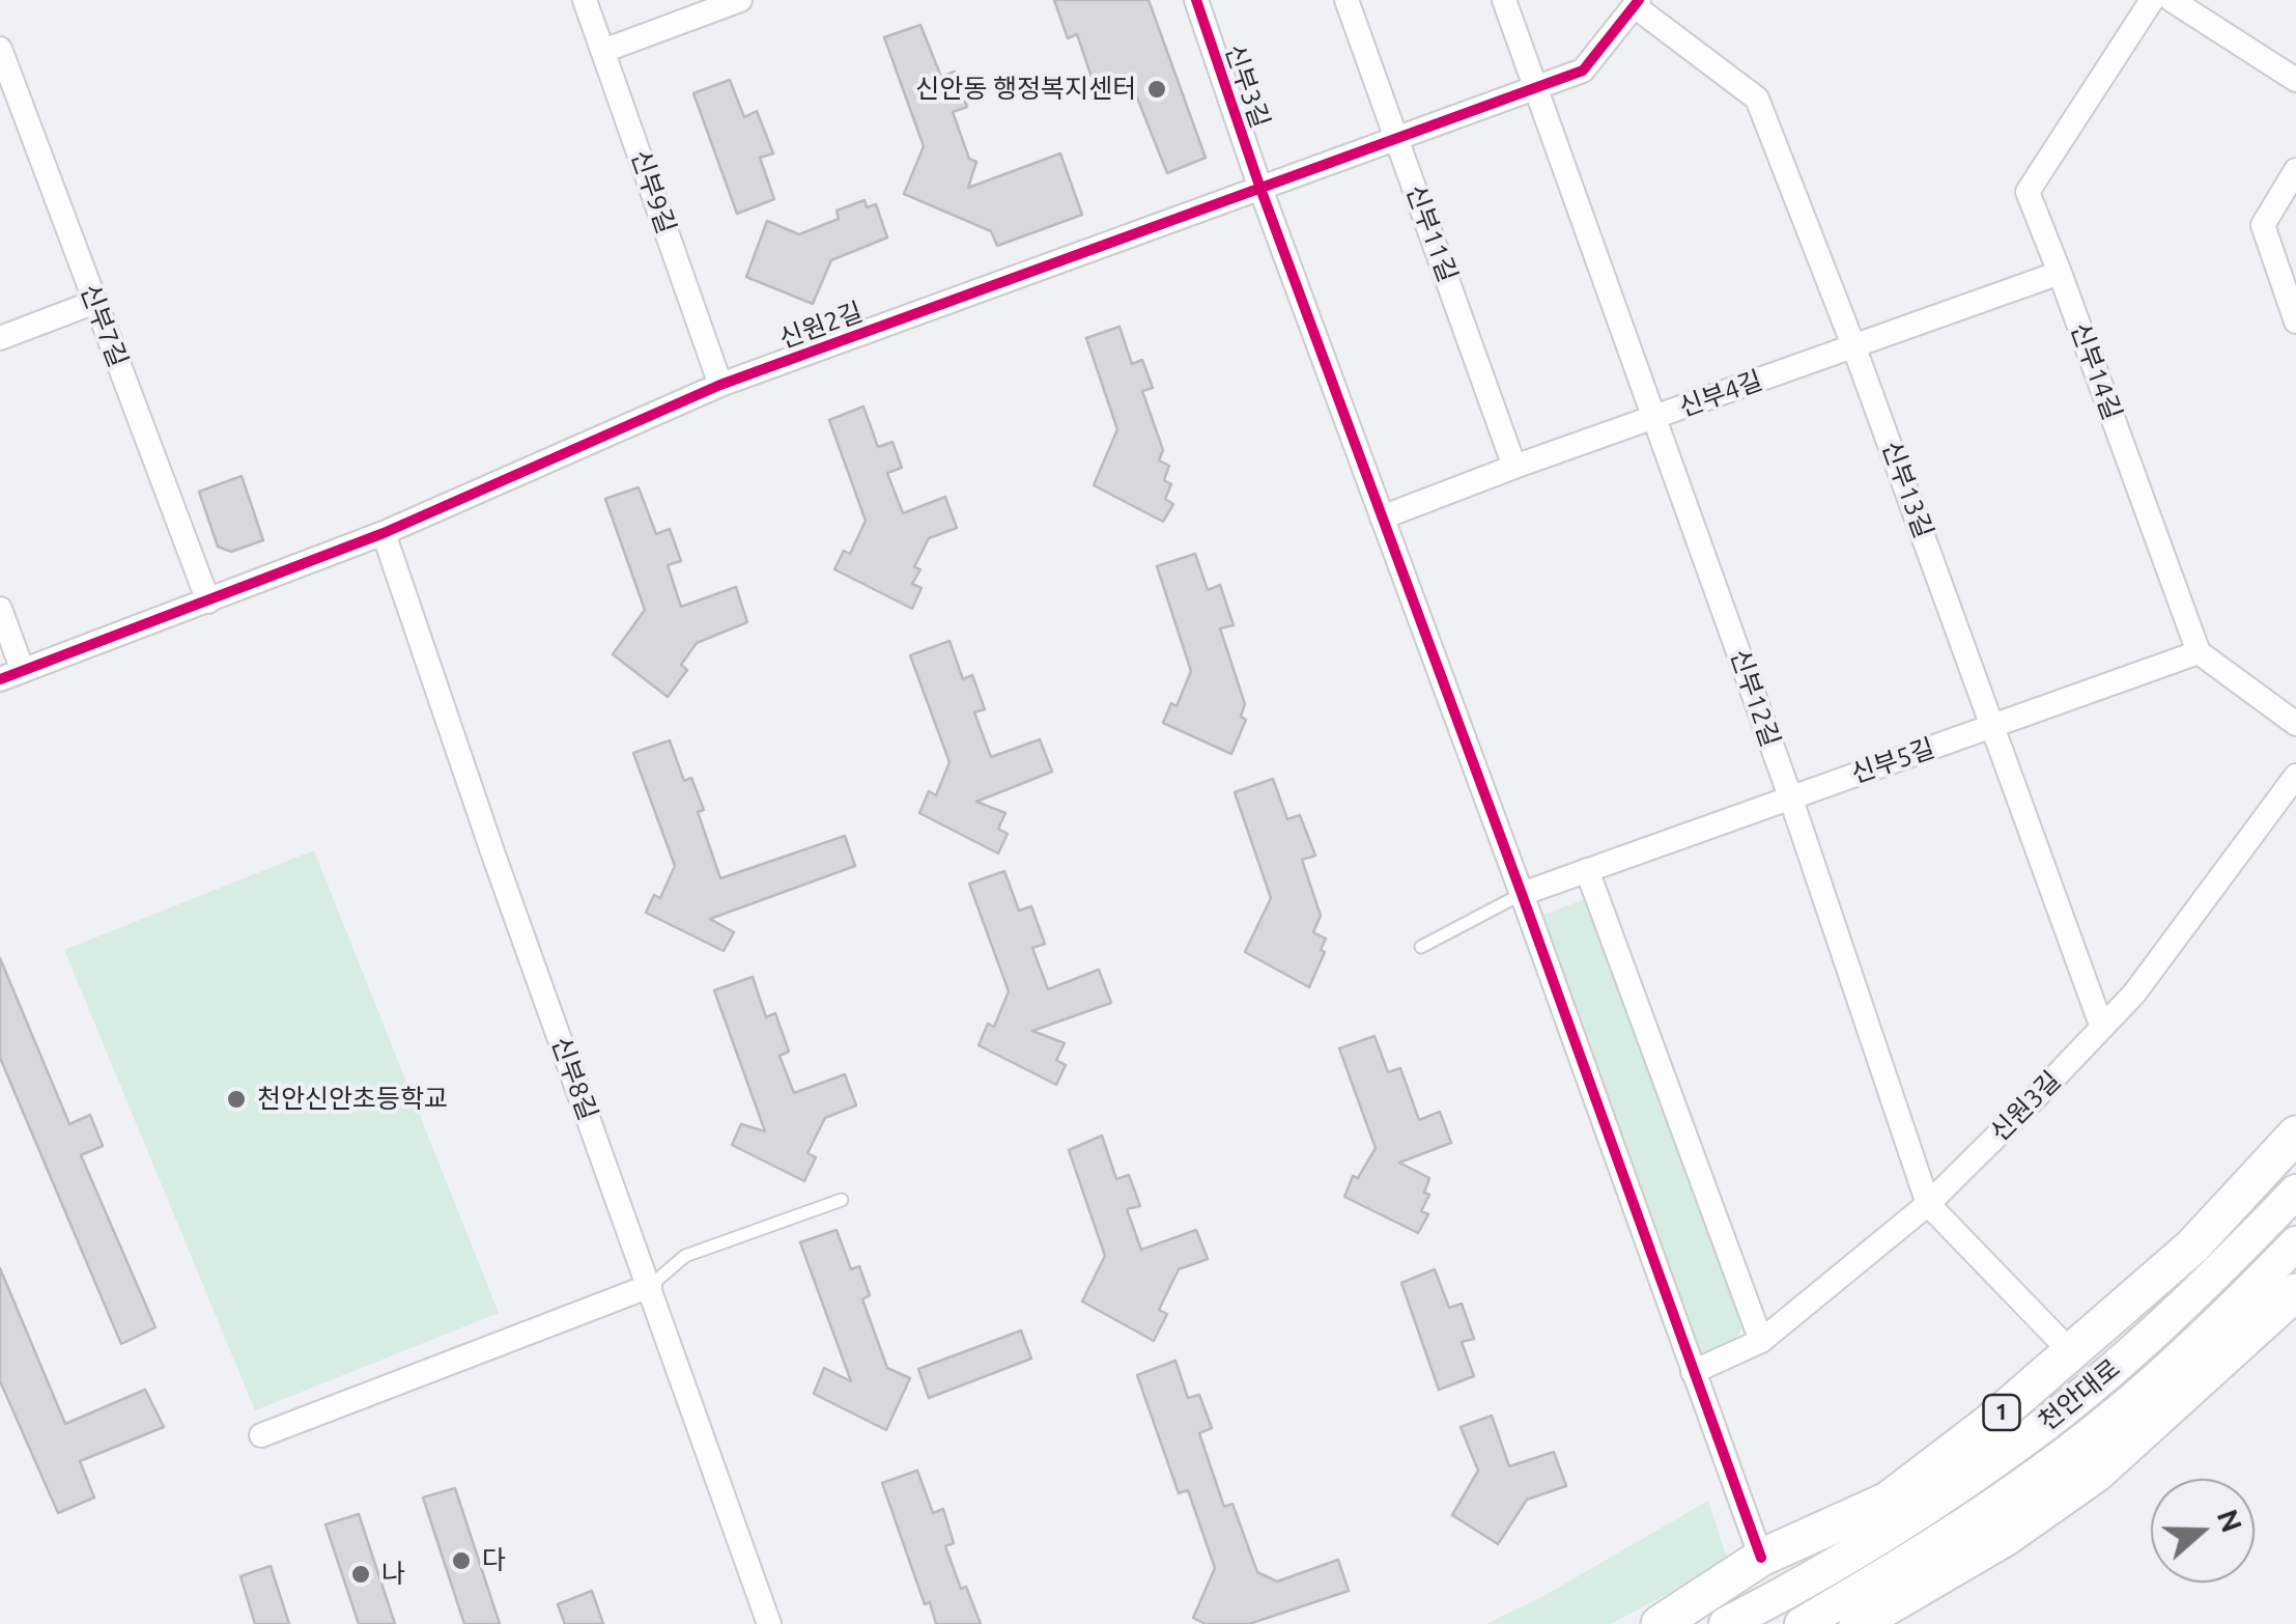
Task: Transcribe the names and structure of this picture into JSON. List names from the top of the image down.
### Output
{
  "streets": {
    "main road": ["천안대로", "1"],
    "street": [
      "신부3길",
      "신부9길",
      "신부11길",
      "신부7길",
      "신원2길",
      "신부14길",
      "신부4길",
      "신부13길",
      "신부12길",
      "신부5길",
      "신부8길",
      "신원3길"
    ]
  },
  "crossings": [
    ["신부3길", "신원2길"],
    ["신부3길", "신부4길"],
    ["신부3길", "신부5길"],
    ["신부3길", "신원3길"],
    ["신부3길", "1"],
    ["신부9길", "신원2길"],
    ["신부11길", "신원2길"],
    ["신부11길", "신부4길"],
    ["신부7길", "신원2길"],
    ["신원2길", "신부13길"],
    ["신원2길", "신부12길"],
    ["신원2길", "신부8길"],
    ["신부14길", "신부4길"],
    ["신부14길", "신부5길"],
    ["신부4길", "신부13길"],
    ["신부4길", "신부12길"],
    ["신부13길", "신부5길"],
    ["신부13길", "신원3길"],
    ["신부12길", "신부5길"],
    ["신부12길", "신원3길"],
    ["신부12길", "1"]
  ],
  "places": [
    "신안동 행정복지센터",
    "천안신안초등학교",
    "다",
    "나"
  ],
  "north": "right"
}
